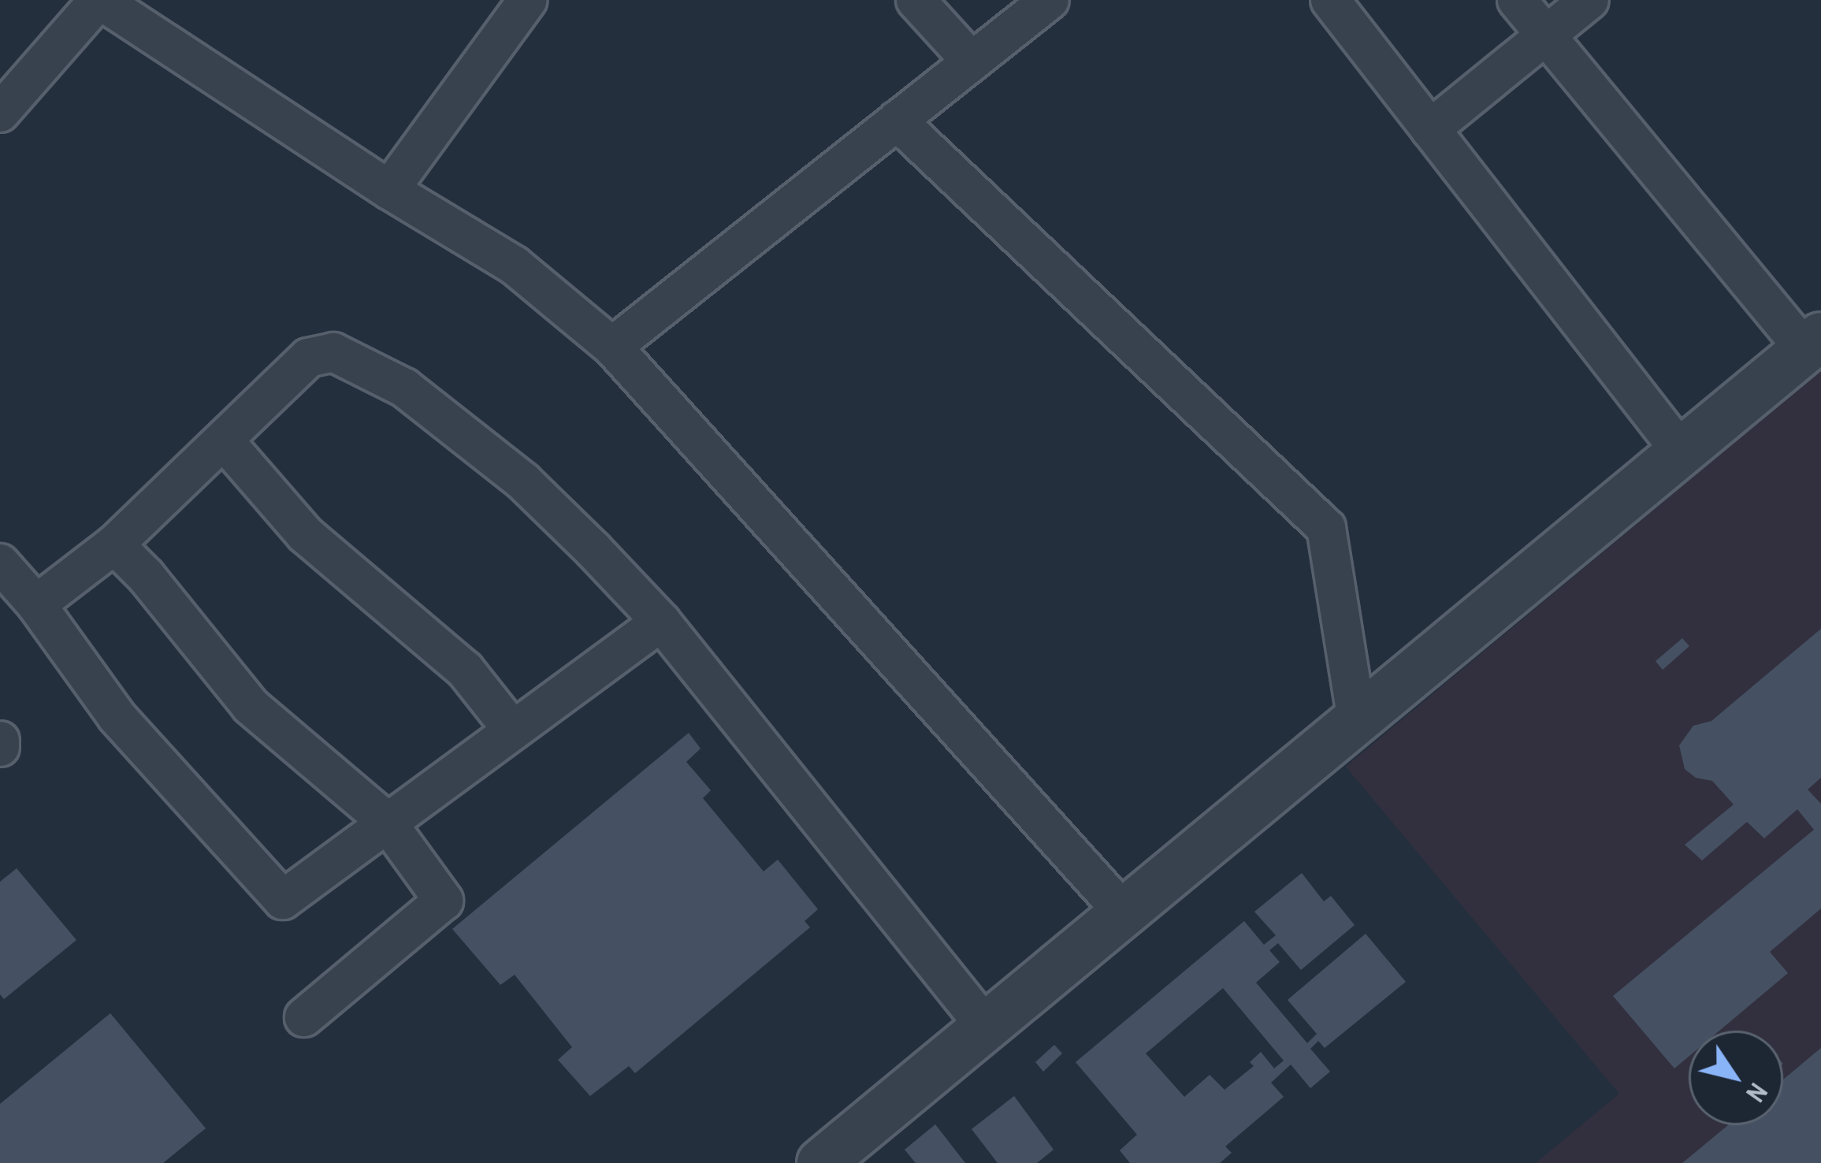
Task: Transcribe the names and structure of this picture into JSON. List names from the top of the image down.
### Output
{
  "north": "bottom right"
}
